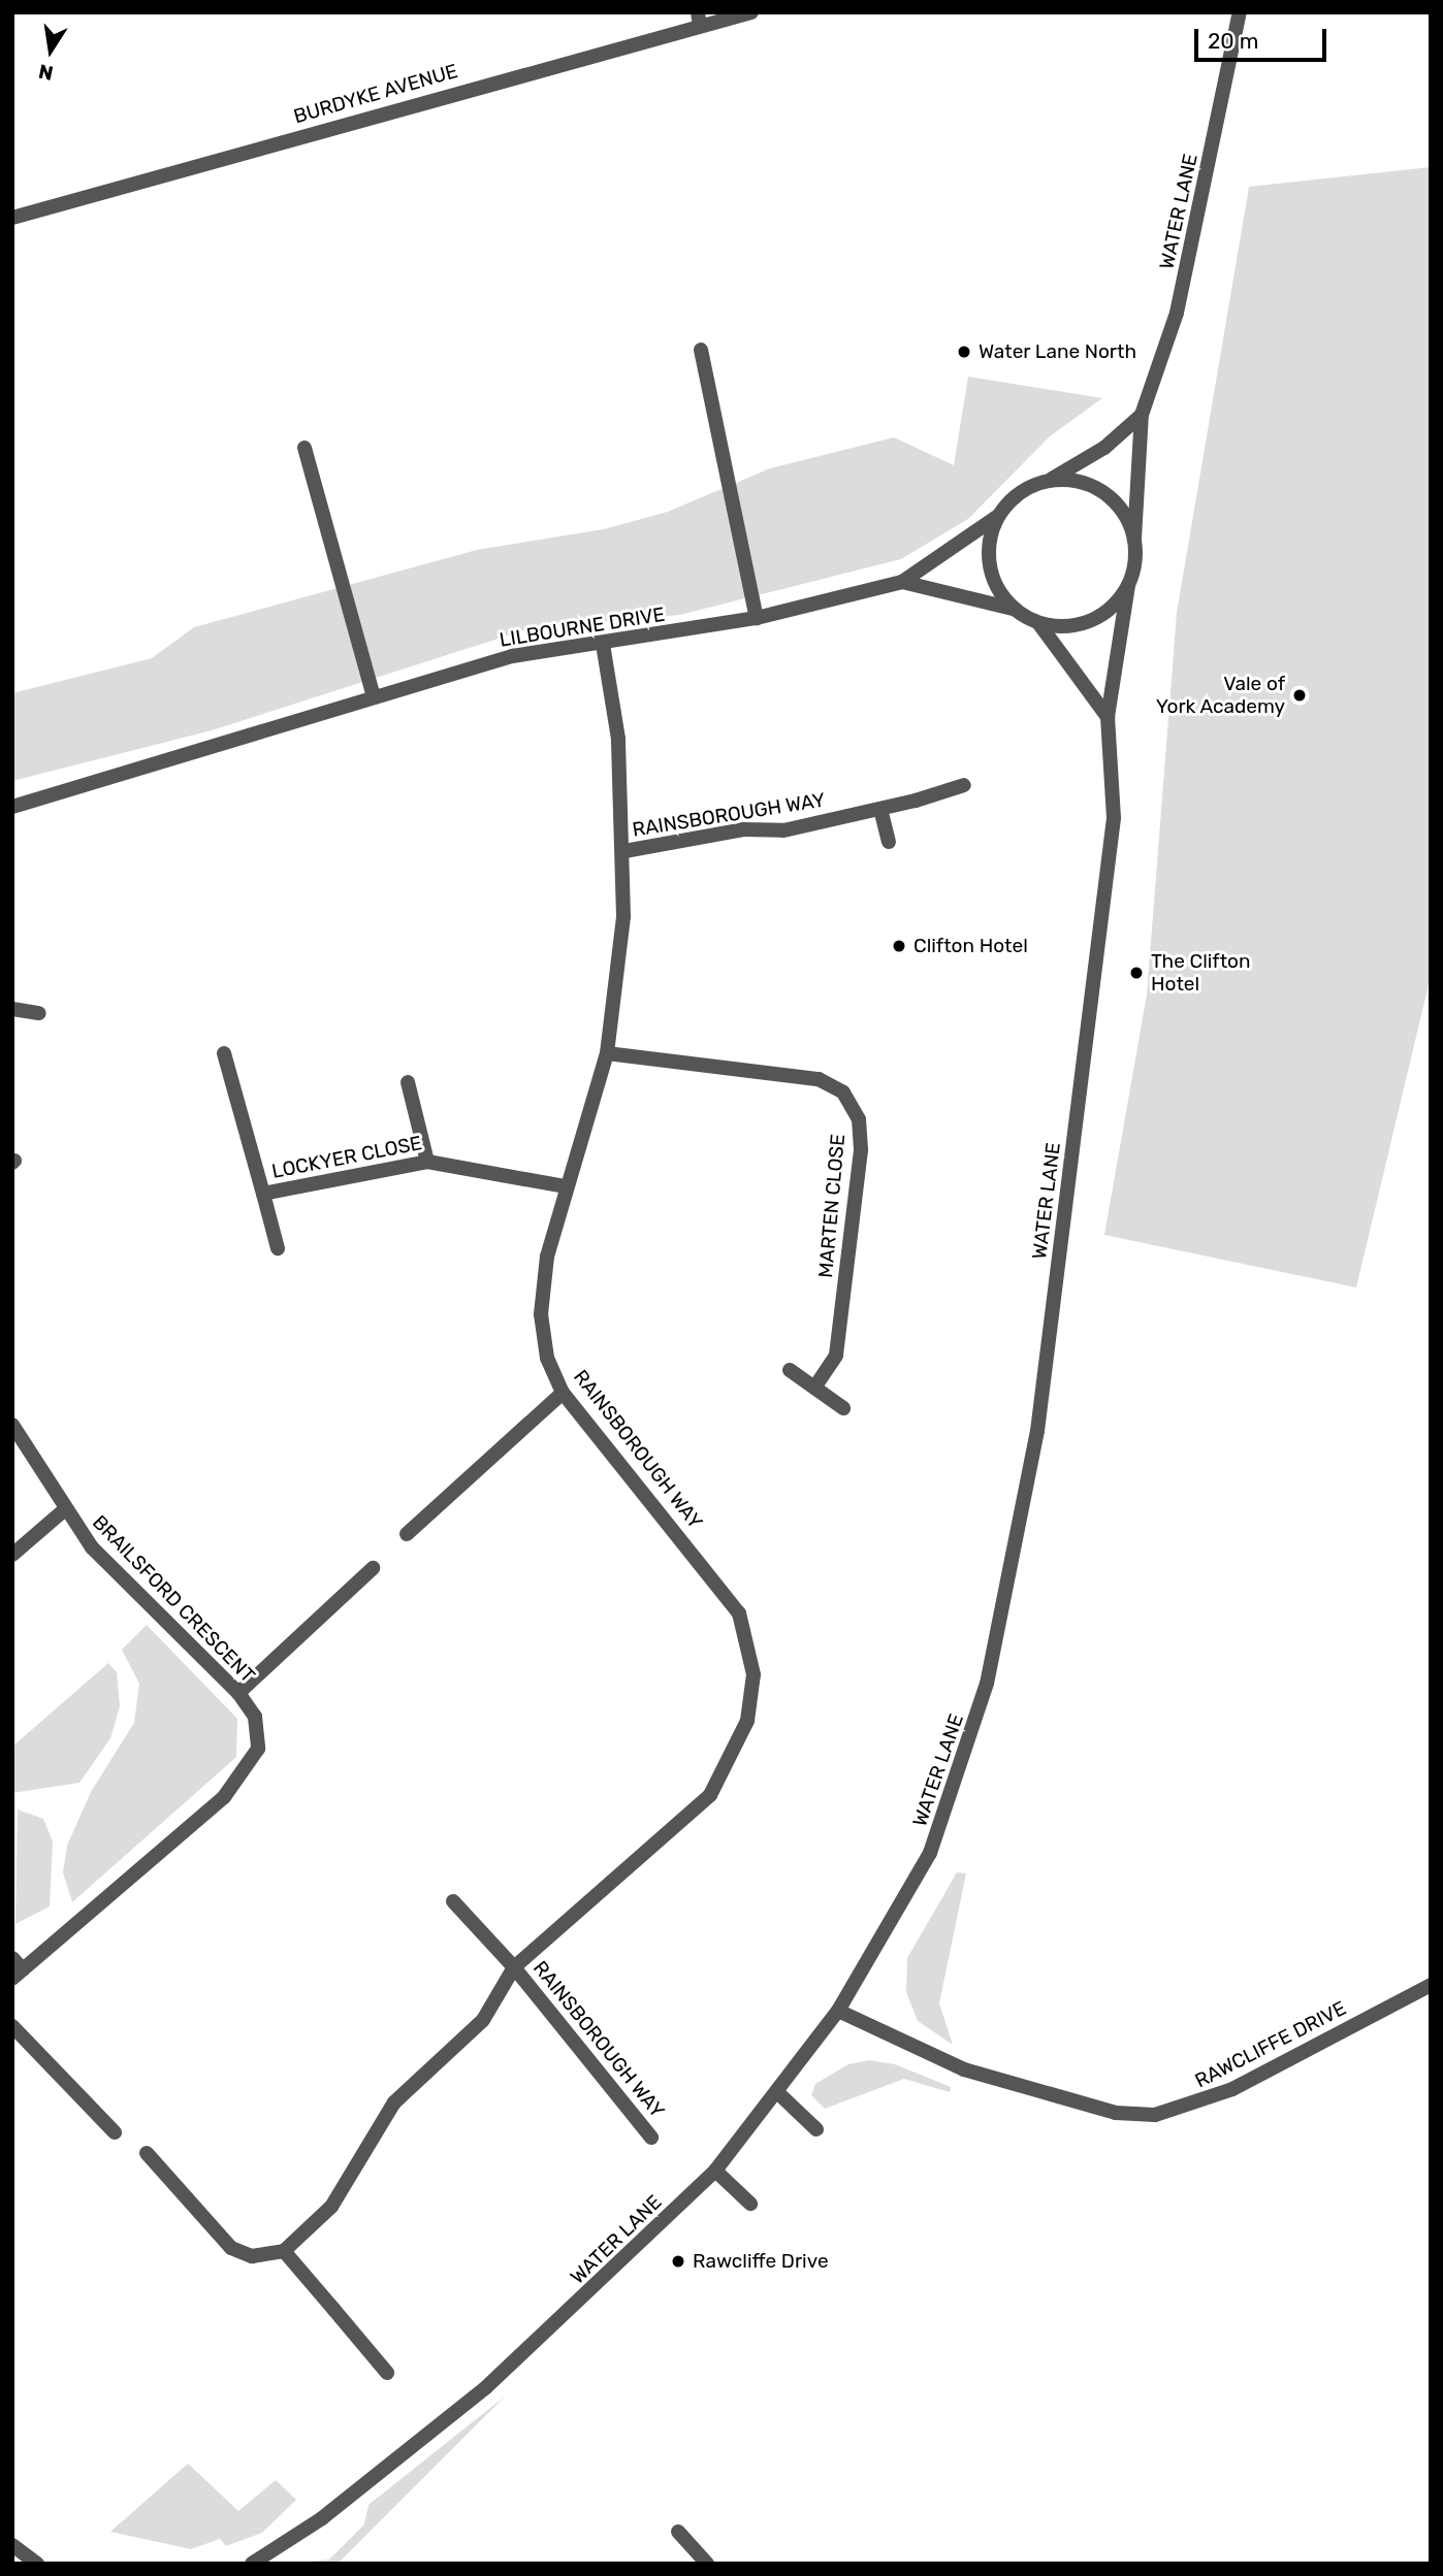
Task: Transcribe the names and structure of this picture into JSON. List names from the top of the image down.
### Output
{
  "streets": {
    "street": [
      "BURDYKE AVENUE",
      "WATER LANE",
      "LILBOURNE DRIVE",
      "RAINSBOROUGH WAY",
      "LOCKYER CLOSE",
      "MARTEN CLOSE",
      "BRAILSFORD CRESCENT",
      "RAWCLIFFE DRIVE"
    ]
  },
  "crossings": [
    ["WATER LANE", "LILBOURNE DRIVE"],
    ["WATER LANE", "RAWCLIFFE DRIVE"],
    ["LILBOURNE DRIVE", "RAINSBOROUGH WAY"],
    ["RAINSBOROUGH WAY", "LOCKYER CLOSE"],
    ["RAINSBOROUGH WAY", "MARTEN CLOSE"]
  ],
  "places": [
    "Water Lane North",
    "Vale of York Academy",
    "Clifton Hotel",
    "The Clifton Hotel",
    "Rawcliffe Drive"
  ],
  "scale_bar": "20 m",
  "north": "bottom"
}
